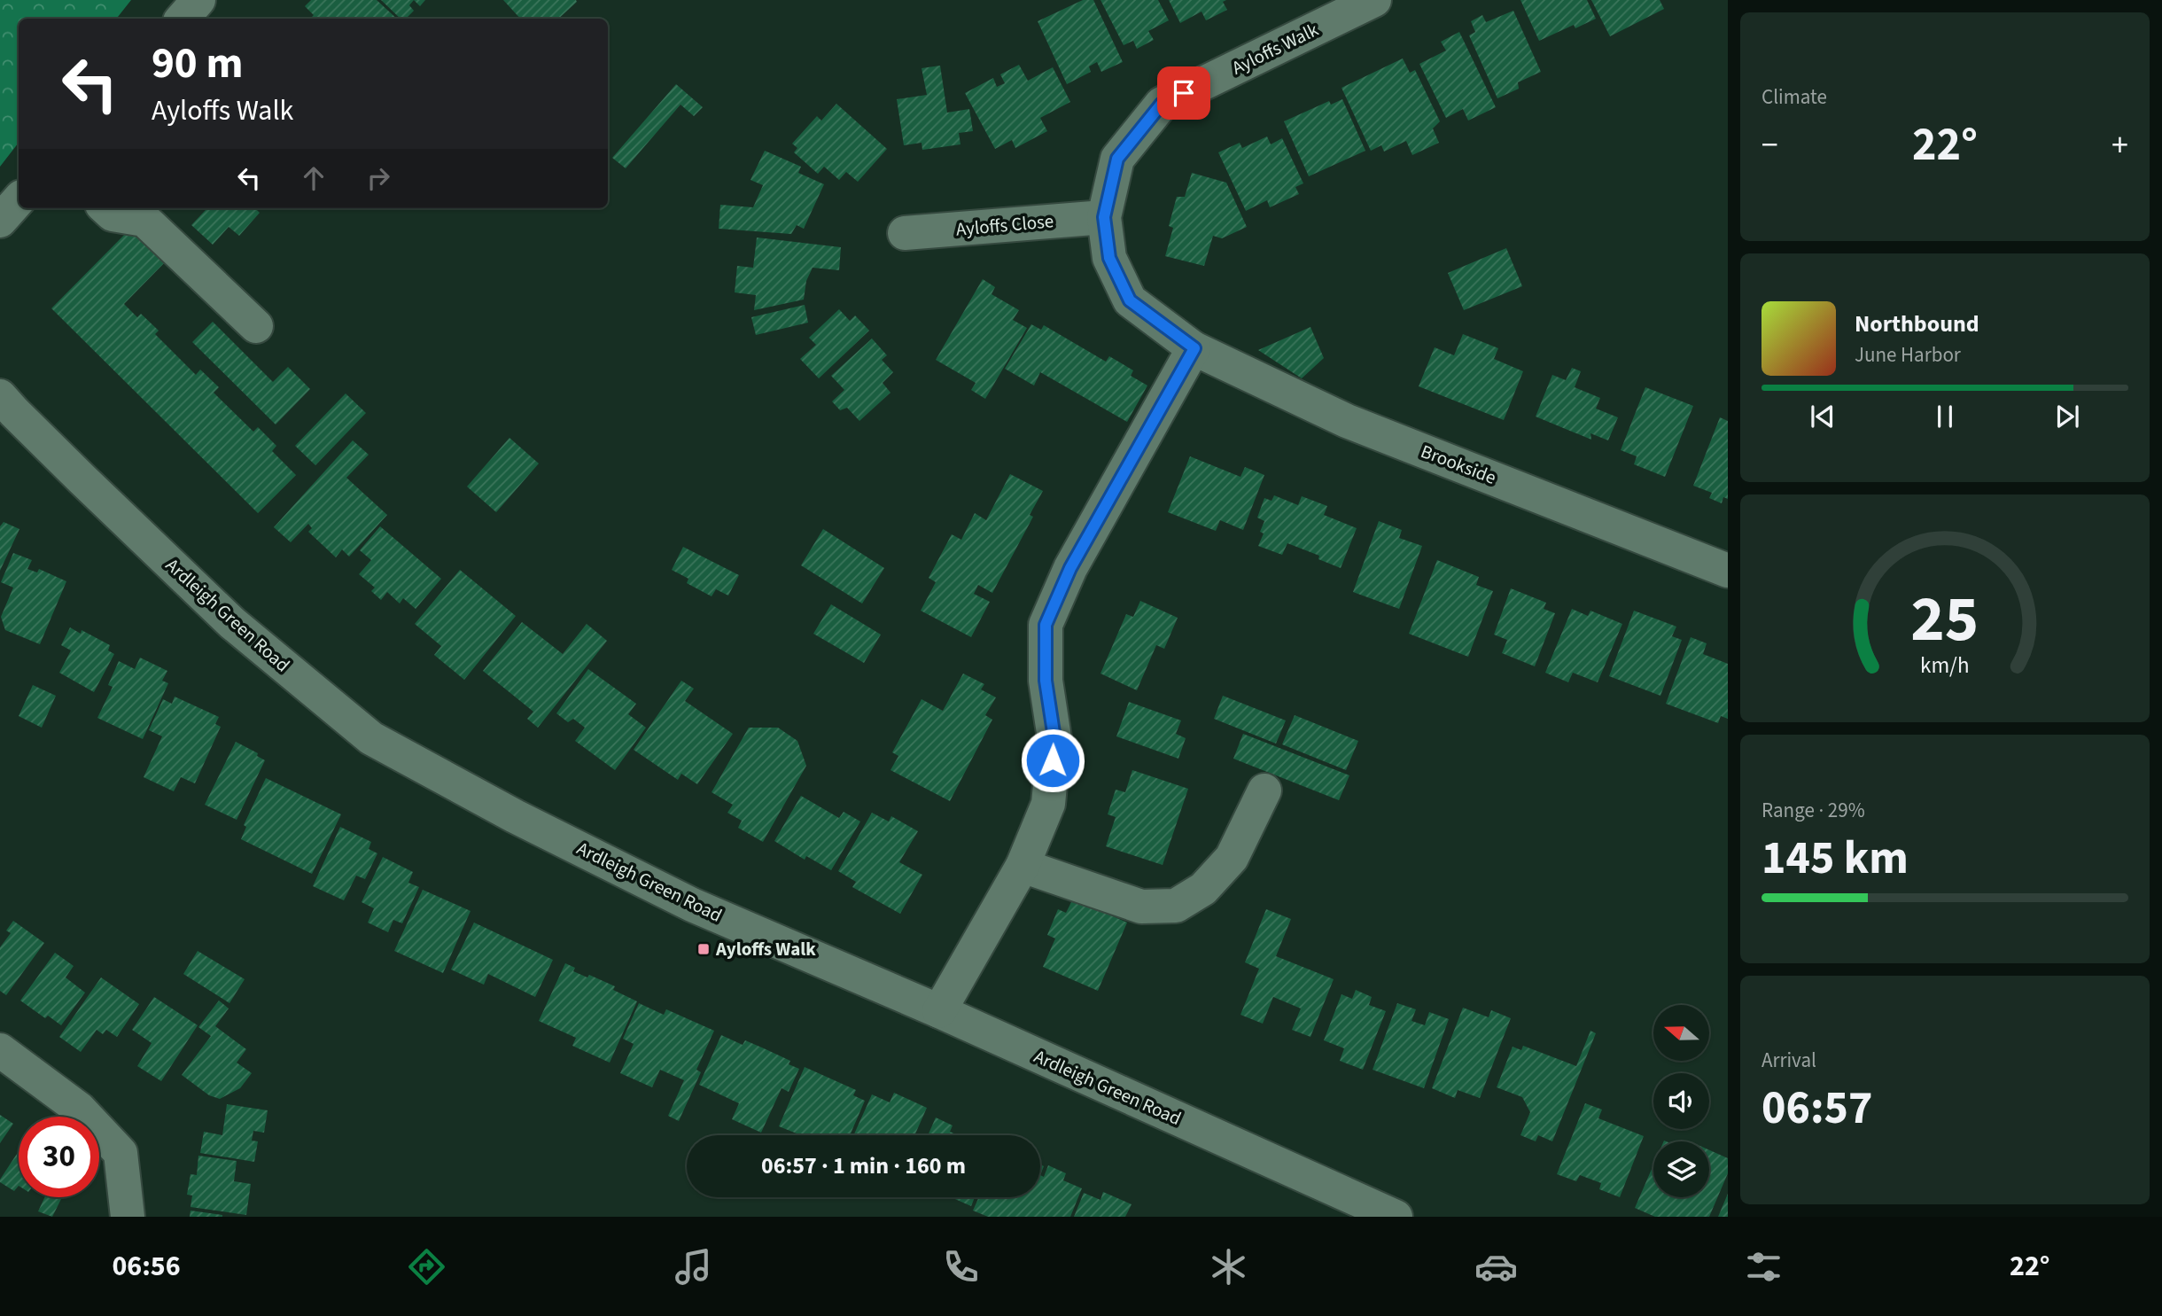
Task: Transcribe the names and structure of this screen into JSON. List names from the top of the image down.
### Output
{
  "streets": {
    "street": [
      "Ayloffs Walk",
      "Ayloffs Close",
      "Brookside",
      "Ardleigh Green Road"
    ]
  },
  "crossings": [
    ["Ayloffs Walk", "Ayloffs Close"],
    ["Ayloffs Walk", "Brookside"]
  ],
  "places": {
    "transit": ["Ayloffs Walk"]
  },
  "north": "left",
  "page": {
    "tile": [
      "Climate",
      ["Range · 29%", "145 km"],
      ["Arrival", "06:57"]
    ],
    "turn": ["90 m", "Ayloffs Walk"],
    "heat": ["−", "22°", "+"],
    "song": ["Northbound", "June Harbor"],
    "limit": "30",
    "trip": "06:57 · 1 min · 160 m",
    "tabs": ["06:56", "22°"],
    "gauge": ["25", "km/h"]
  }
}
